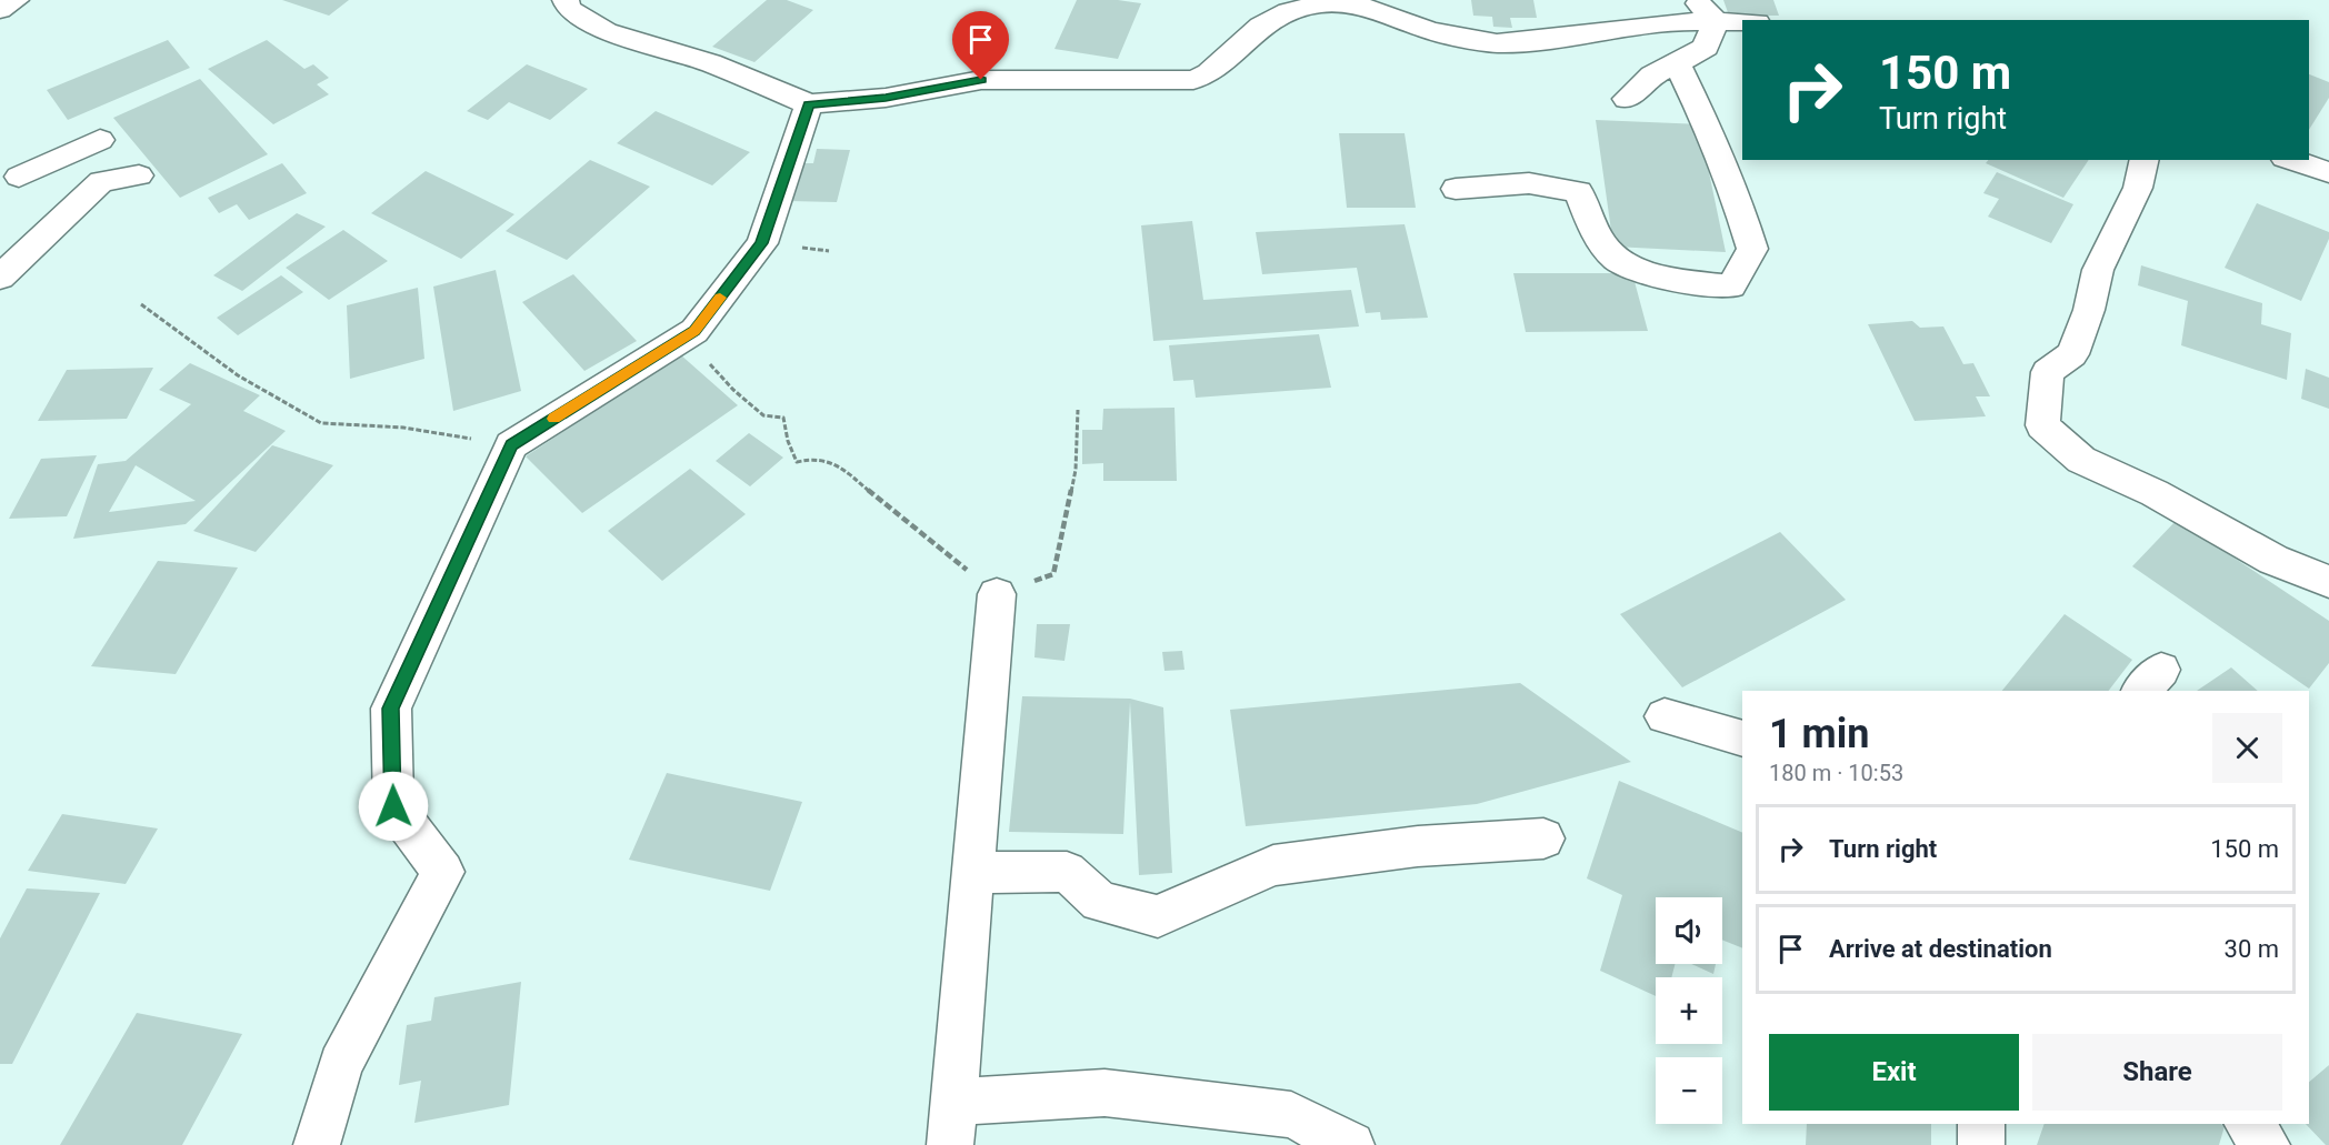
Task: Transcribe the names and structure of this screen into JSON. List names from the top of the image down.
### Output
{
  "page": {
    "turn": ["150 m", "Turn right"],
    "heading": ["1 min", "180 m · 10:53"],
    "list": [
      {
        "name": "Turn right",
        "value": "150 m"
      },
      {
        "name": "Arrive at destination",
        "value": "30 m"
      }
    ],
    "map_buttons": ["+", "−"],
    "buttons": ["Exit", "Share"]
  }
}
